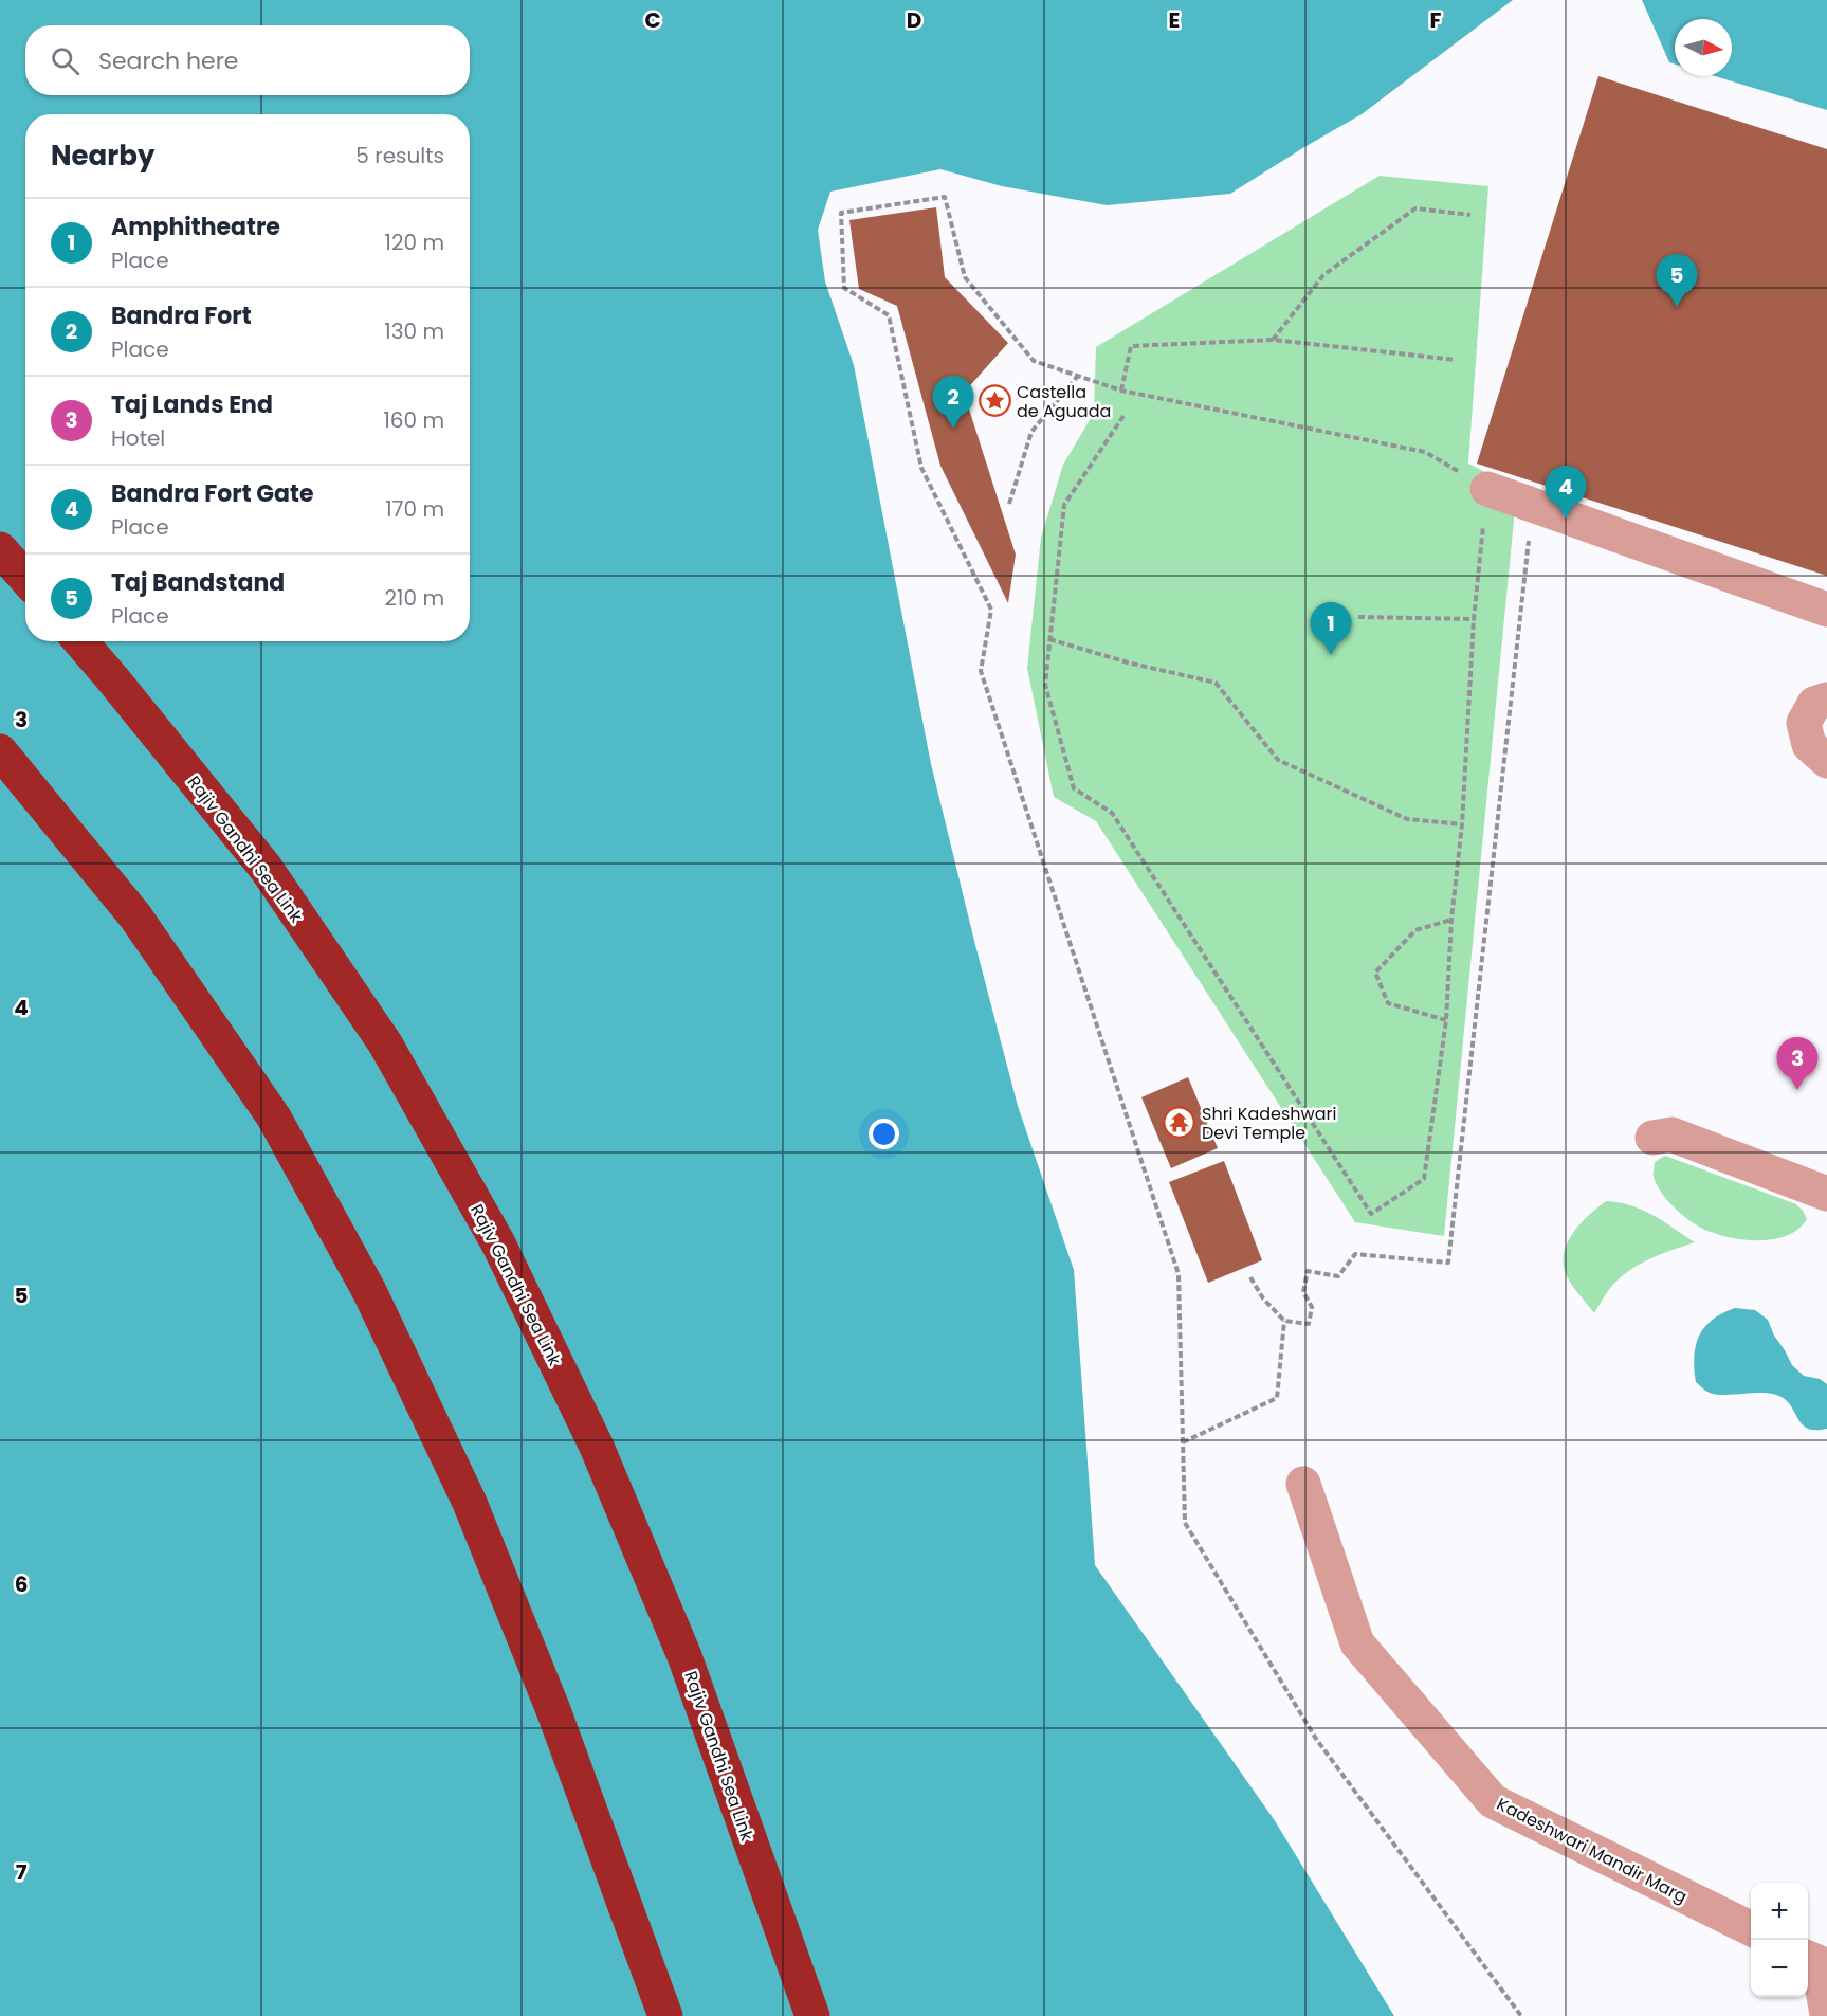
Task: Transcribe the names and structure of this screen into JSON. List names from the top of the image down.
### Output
{
  "streets": {
    "highway": ["Rajiv Gandhi Sea Link"],
    "street": ["Kadeshwari Mandir Marg"]
  },
  "places": {
    "place": ["Castella de Aguada"],
    "temple": ["Shri Kadeshwari Devi Temple"]
  },
  "north": "right",
  "page": {
    "search": "Search here",
    "heading": ["Nearby", "5 results"],
    "list": [
      {
        "mark": "1",
        "name": "Amphitheatre",
        "note": "Place",
        "value": "120 m"
      },
      {
        "mark": "2",
        "name": "Bandra Fort",
        "note": "Place",
        "value": "130 m"
      },
      {
        "mark": "3",
        "name": "Taj Lands End",
        "note": "Hotel",
        "value": "160 m"
      },
      {
        "mark": "4",
        "name": "Bandra Fort Gate",
        "note": "Place",
        "value": "170 m"
      },
      {
        "mark": "5",
        "name": "Taj Bandstand",
        "note": "Place",
        "value": "210 m"
      }
    ],
    "pins": [
      "5",
      "2",
      "4",
      "1",
      "3"
    ],
    "map_buttons": ["+", "−"]
  },
  "grid": {
    "columns": [
      "C",
      "D",
      "E",
      "F"
    ],
    "rows": [
      "3",
      "4",
      "5",
      "6",
      "7"
    ]
  }
}
